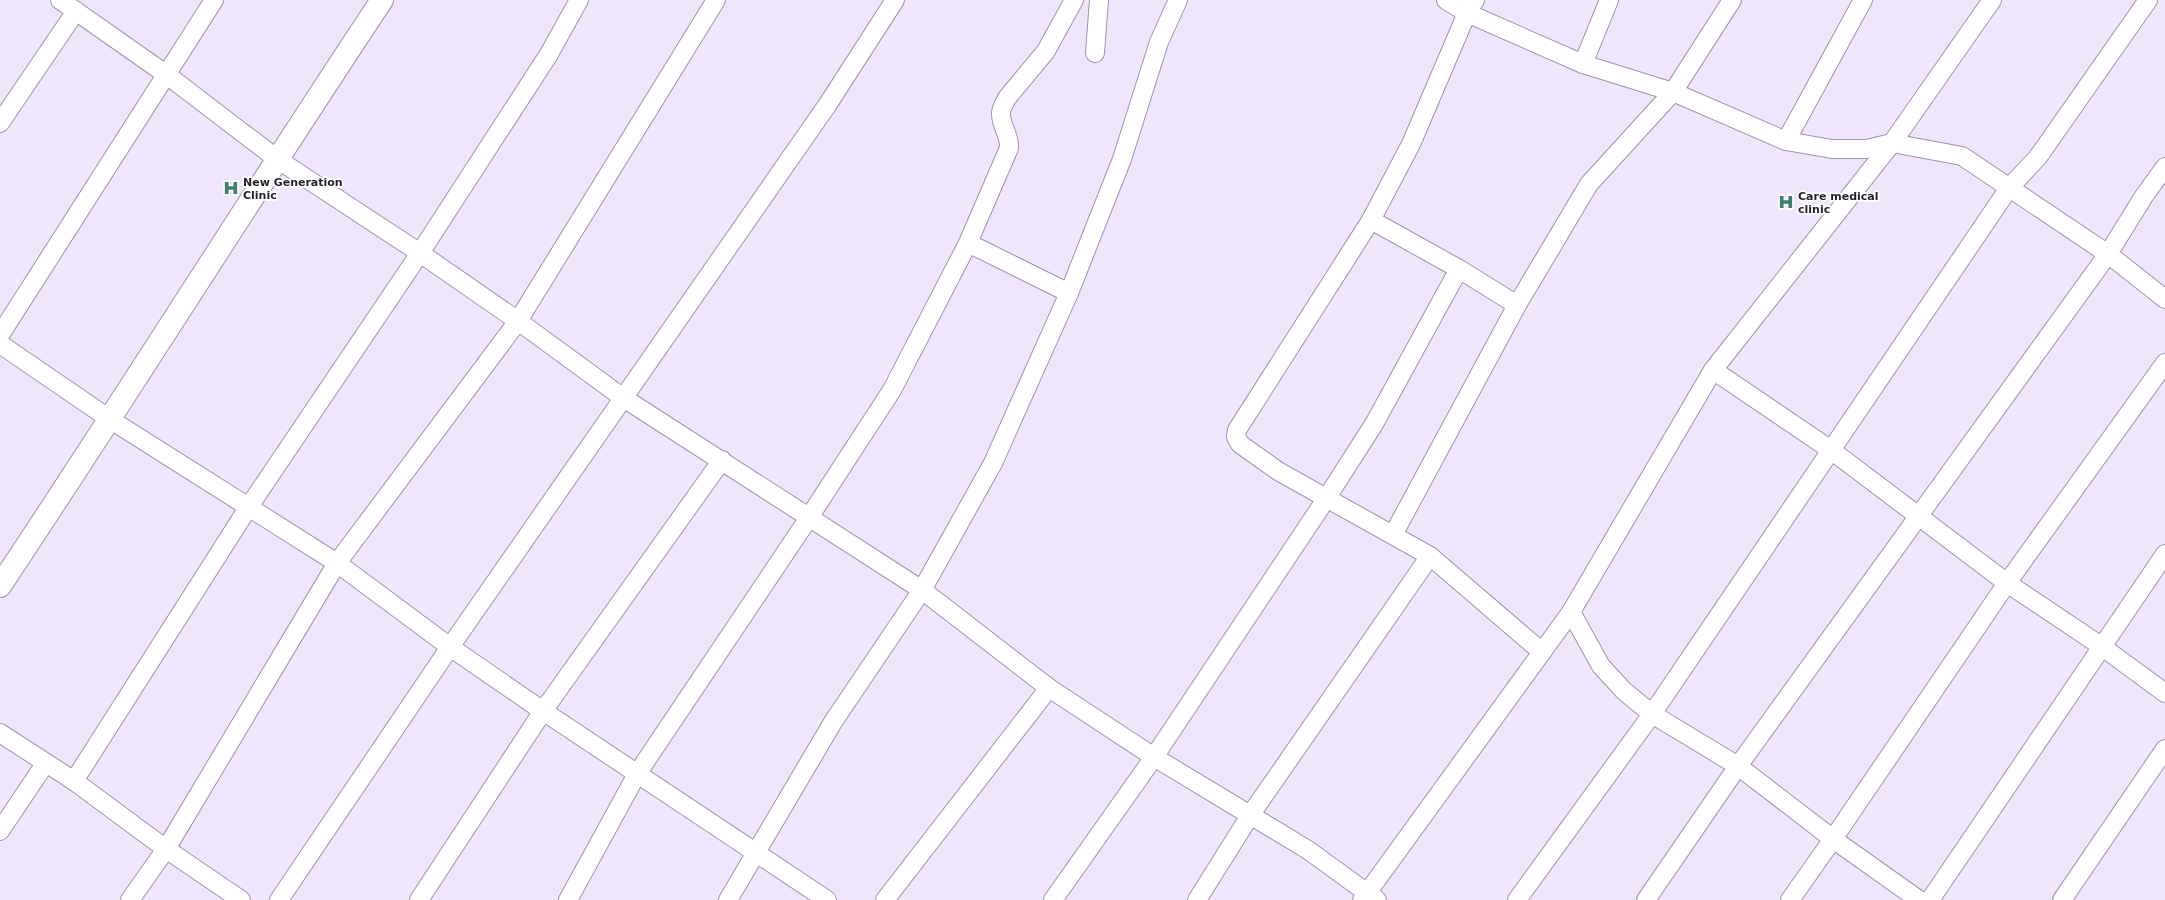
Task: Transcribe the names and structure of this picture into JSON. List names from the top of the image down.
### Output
{
  "places": {
    "hospital": ["New Generation Clinic", "Care medical clinic"]
  }
}
